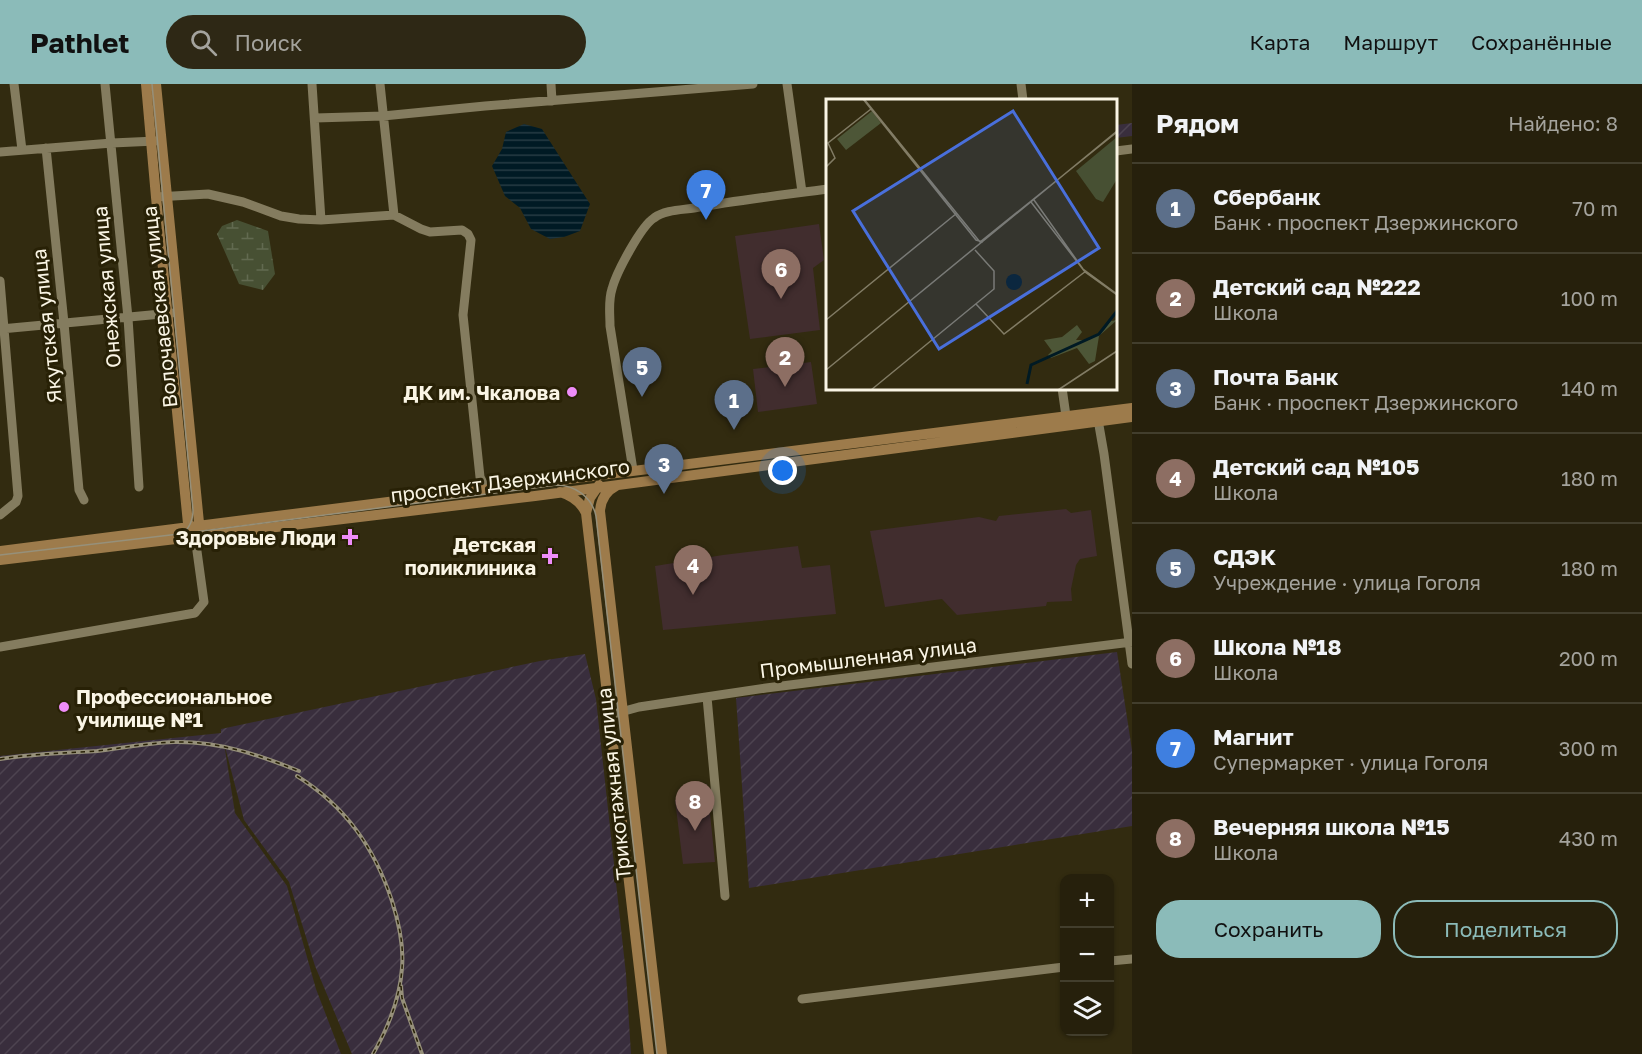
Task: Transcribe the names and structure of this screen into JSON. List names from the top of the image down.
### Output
{
  "streets": {
    "main road": ["Волочаевская улица", "проспект Дзержинского", "Трикотажная улица"],
    "street": ["Онежская улица", "Якутская улица", "Промышленная улица"]
  },
  "crossings": [
    ["Волочаевская улица", "проспект Дзержинского"],
    ["Промышленная улица", "Трикотажная улица"]
  ],
  "places": {
    "other": ["ДК им. Чкалова", "Профессиональное училище №1"],
    "health": ["Здоровые Люди", "Детская поликлиника"]
  },
  "page": {
    "header": "Pathlet",
    "search": "Поиск",
    "nav": ["Карта", "Маршрут", "Сохранённые"],
    "heading": ["Рядом", "Найдено: 8"],
    "list": [
      {
        "mark": "1",
        "name": "Сбербанк",
        "note": "Банк · проспект Дзержинского",
        "value": "70 m"
      },
      {
        "mark": "2",
        "name": "Детский сад №222",
        "note": "Школа",
        "value": "100 m"
      },
      {
        "mark": "3",
        "name": "Почта Банк",
        "note": "Банк · проспект Дзержинского",
        "value": "140 m"
      },
      {
        "mark": "4",
        "name": "Детский сад №105",
        "note": "Школа",
        "value": "180 m"
      },
      {
        "mark": "5",
        "name": "СДЭК",
        "note": "Учреждение · улица Гоголя",
        "value": "180 m"
      },
      {
        "mark": "6",
        "name": "Школа №18",
        "note": "Школа",
        "value": "200 m"
      },
      {
        "mark": "7",
        "name": "Магнит",
        "note": "Супермаркет · улица Гоголя",
        "value": "300 m"
      },
      {
        "mark": "8",
        "name": "Вечерняя школа №15",
        "note": "Школа",
        "value": "430 m"
      }
    ],
    "pins": [
      "7",
      "6",
      "2",
      "5",
      "1",
      "3",
      "4",
      "8"
    ],
    "map_buttons": ["+", "−"],
    "buttons": ["Сохранить", "Поделиться"]
  }
}
